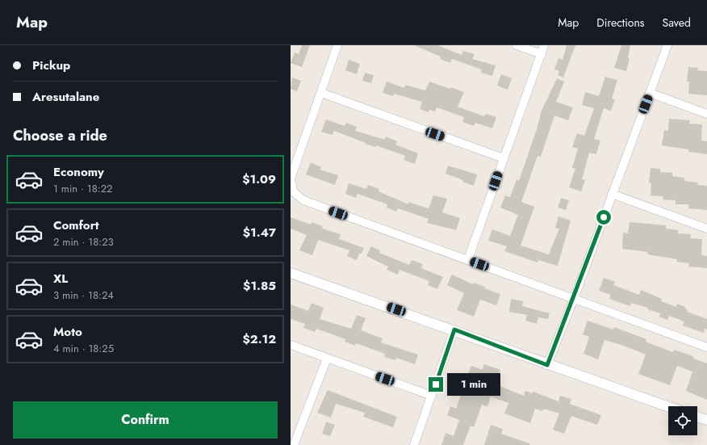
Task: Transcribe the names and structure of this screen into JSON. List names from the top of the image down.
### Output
{
  "page": {
    "header": "Map",
    "nav": ["Map", "Directions", "Saved"],
    "banner": ["Pickup", "Aresutalane"],
    "heading": "Choose a ride",
    "list": [
      {
        "name": "Economy",
        "note": "1 min · 18:22",
        "value": "$1.09"
      },
      {
        "name": "Comfort",
        "note": "2 min · 18:23",
        "value": "$1.47"
      },
      {
        "name": "XL",
        "note": "3 min · 18:24",
        "value": "$1.85"
      },
      {
        "name": "Moto",
        "note": "4 min · 18:25",
        "value": "$2.12"
      }
    ],
    "bubble": "1 min",
    "buttons": "Confirm"
  }
}
